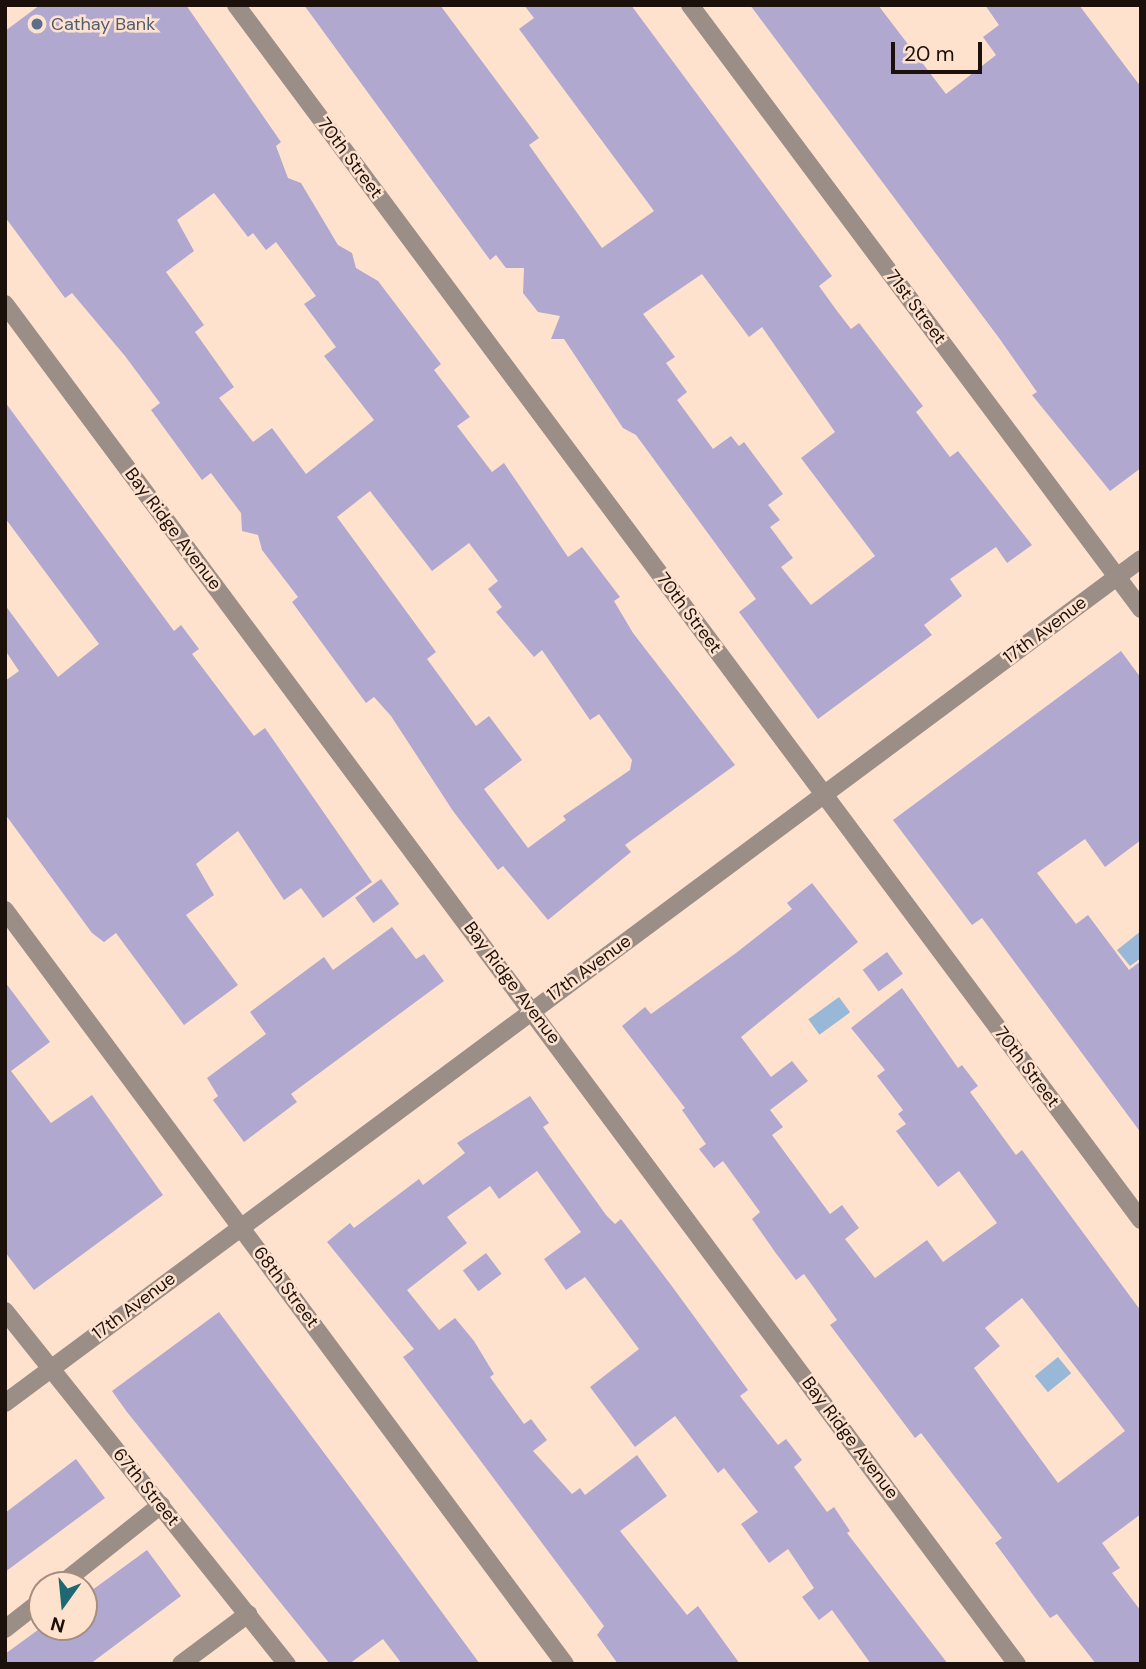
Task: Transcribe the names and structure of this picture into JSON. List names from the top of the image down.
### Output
{
  "streets": {
    "street": [
      "70th Street",
      "71st Street",
      "Bay Ridge Avenue",
      "17th Avenue",
      "68th Street",
      "67th Street"
    ]
  },
  "crossings": [
    ["70th Street", "17th Avenue"],
    ["71st Street", "17th Avenue"],
    ["Bay Ridge Avenue", "17th Avenue"],
    ["17th Avenue", "68th Street"],
    ["17th Avenue", "67th Street"]
  ],
  "places": ["Cathay Bank"],
  "scale_bar": "20 m",
  "north": "bottom"
}
